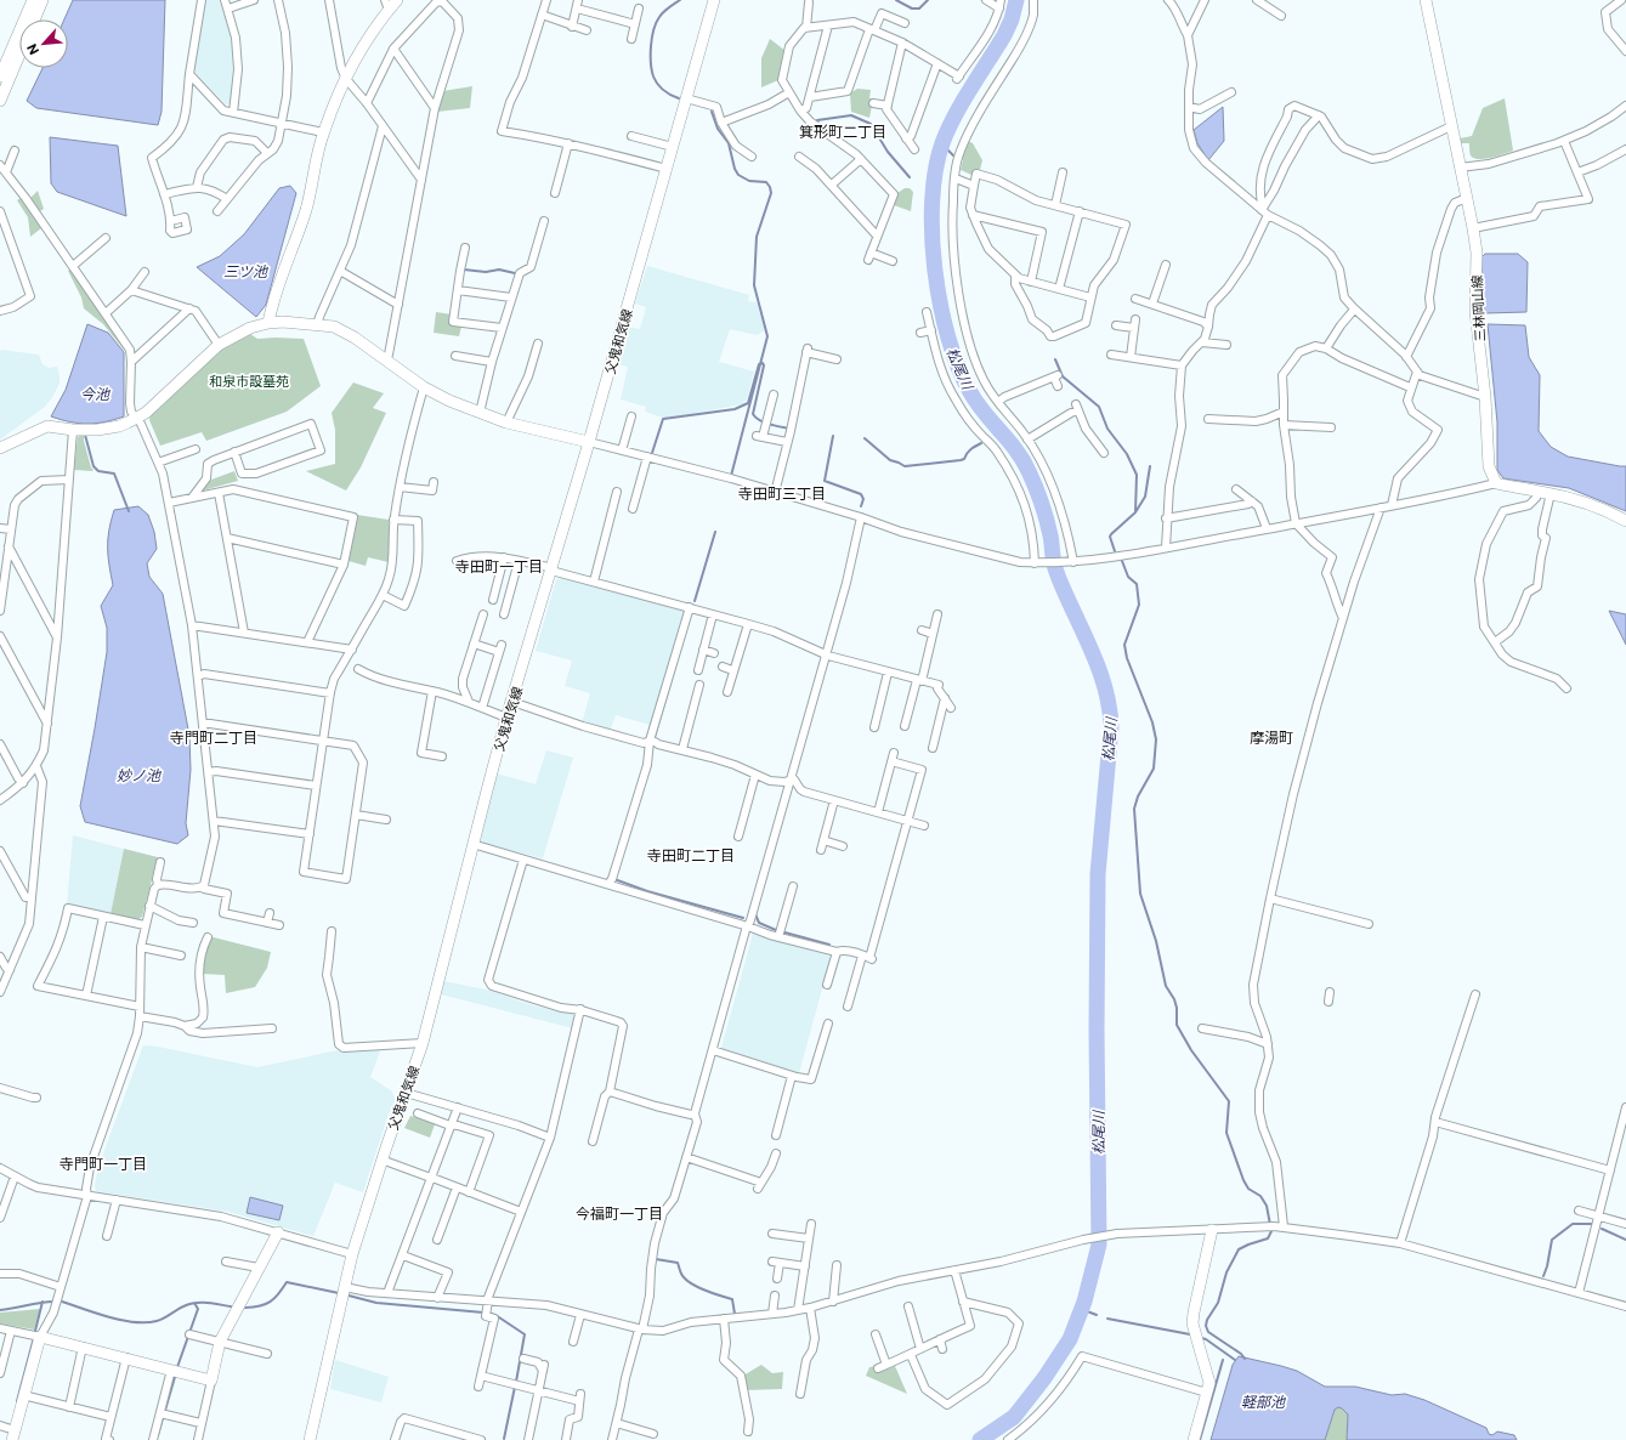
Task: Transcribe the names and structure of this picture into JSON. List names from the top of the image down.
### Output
{
  "streets": {
    "main road": ["三林岡山線", "父鬼和気線"]
  },
  "districts": [
    "箕形町二丁目",
    "寺田町三丁目",
    "寺田町一丁目",
    "寺門町二丁目",
    "摩湯町",
    "寺田町二丁目",
    "寺門町一丁目",
    "今福町一丁目"
  ],
  "water": [
    "三ツ池",
    "松尾川",
    "今池",
    "妙ノ池",
    "軽部池"
  ],
  "parks": ["和泉市設墓苑"],
  "north": "bottom left"
}
